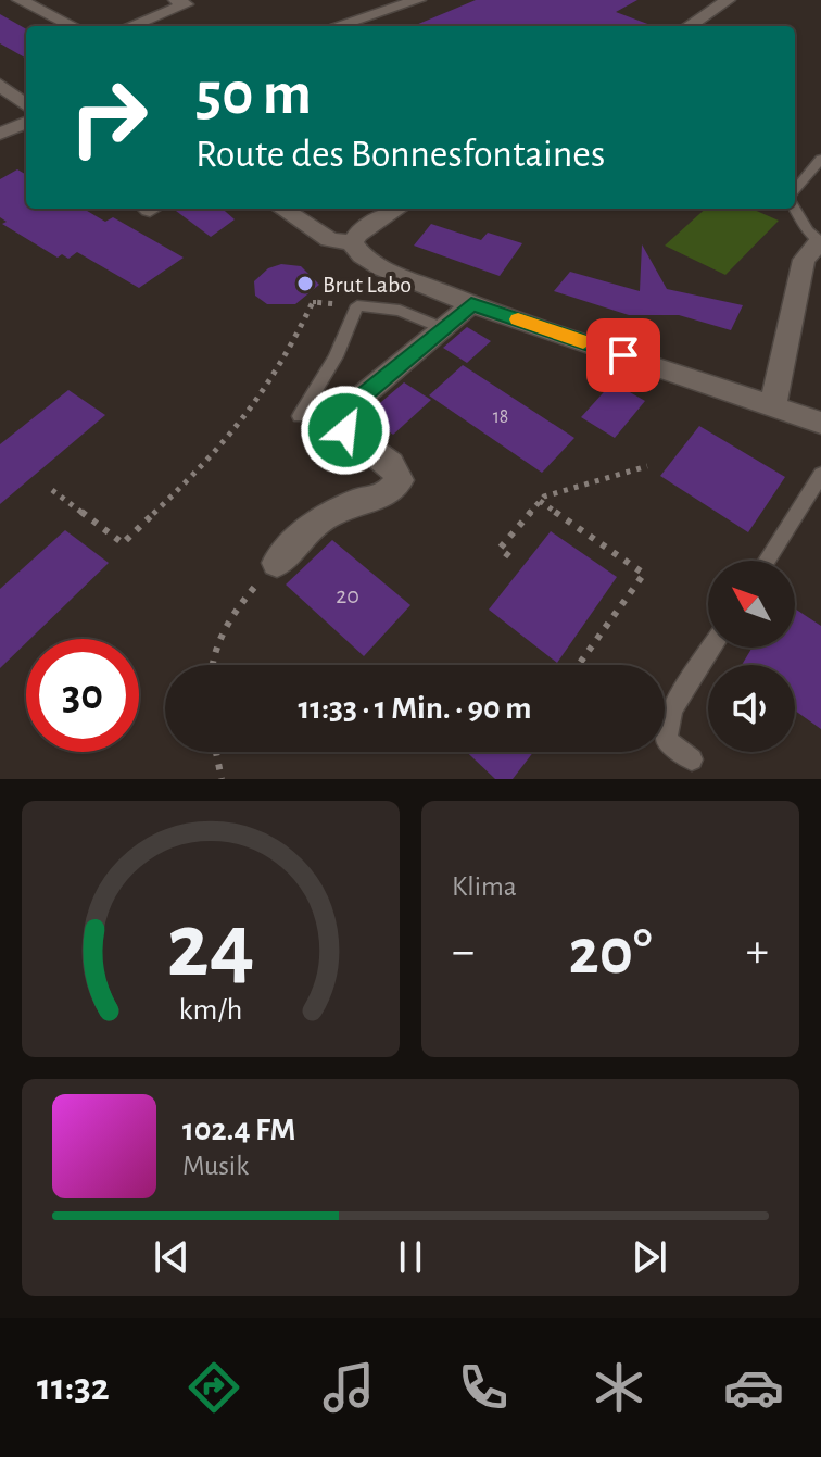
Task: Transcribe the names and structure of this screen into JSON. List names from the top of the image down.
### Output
{
  "places": ["Brut Labo"],
  "house_numbers": ["18", "20"],
  "north": "top left",
  "page": {
    "turn": ["50 m", "Route des Bonnesfontaines"],
    "limit": "30",
    "trip": "11:33 · 1 Min. · 90 m",
    "tile": "Klima",
    "heat": ["−", "20°", "+"],
    "song": ["102.4 FM", "Musik"],
    "tabs": "11:32",
    "gauge": ["24", "km/h"]
  }
}
